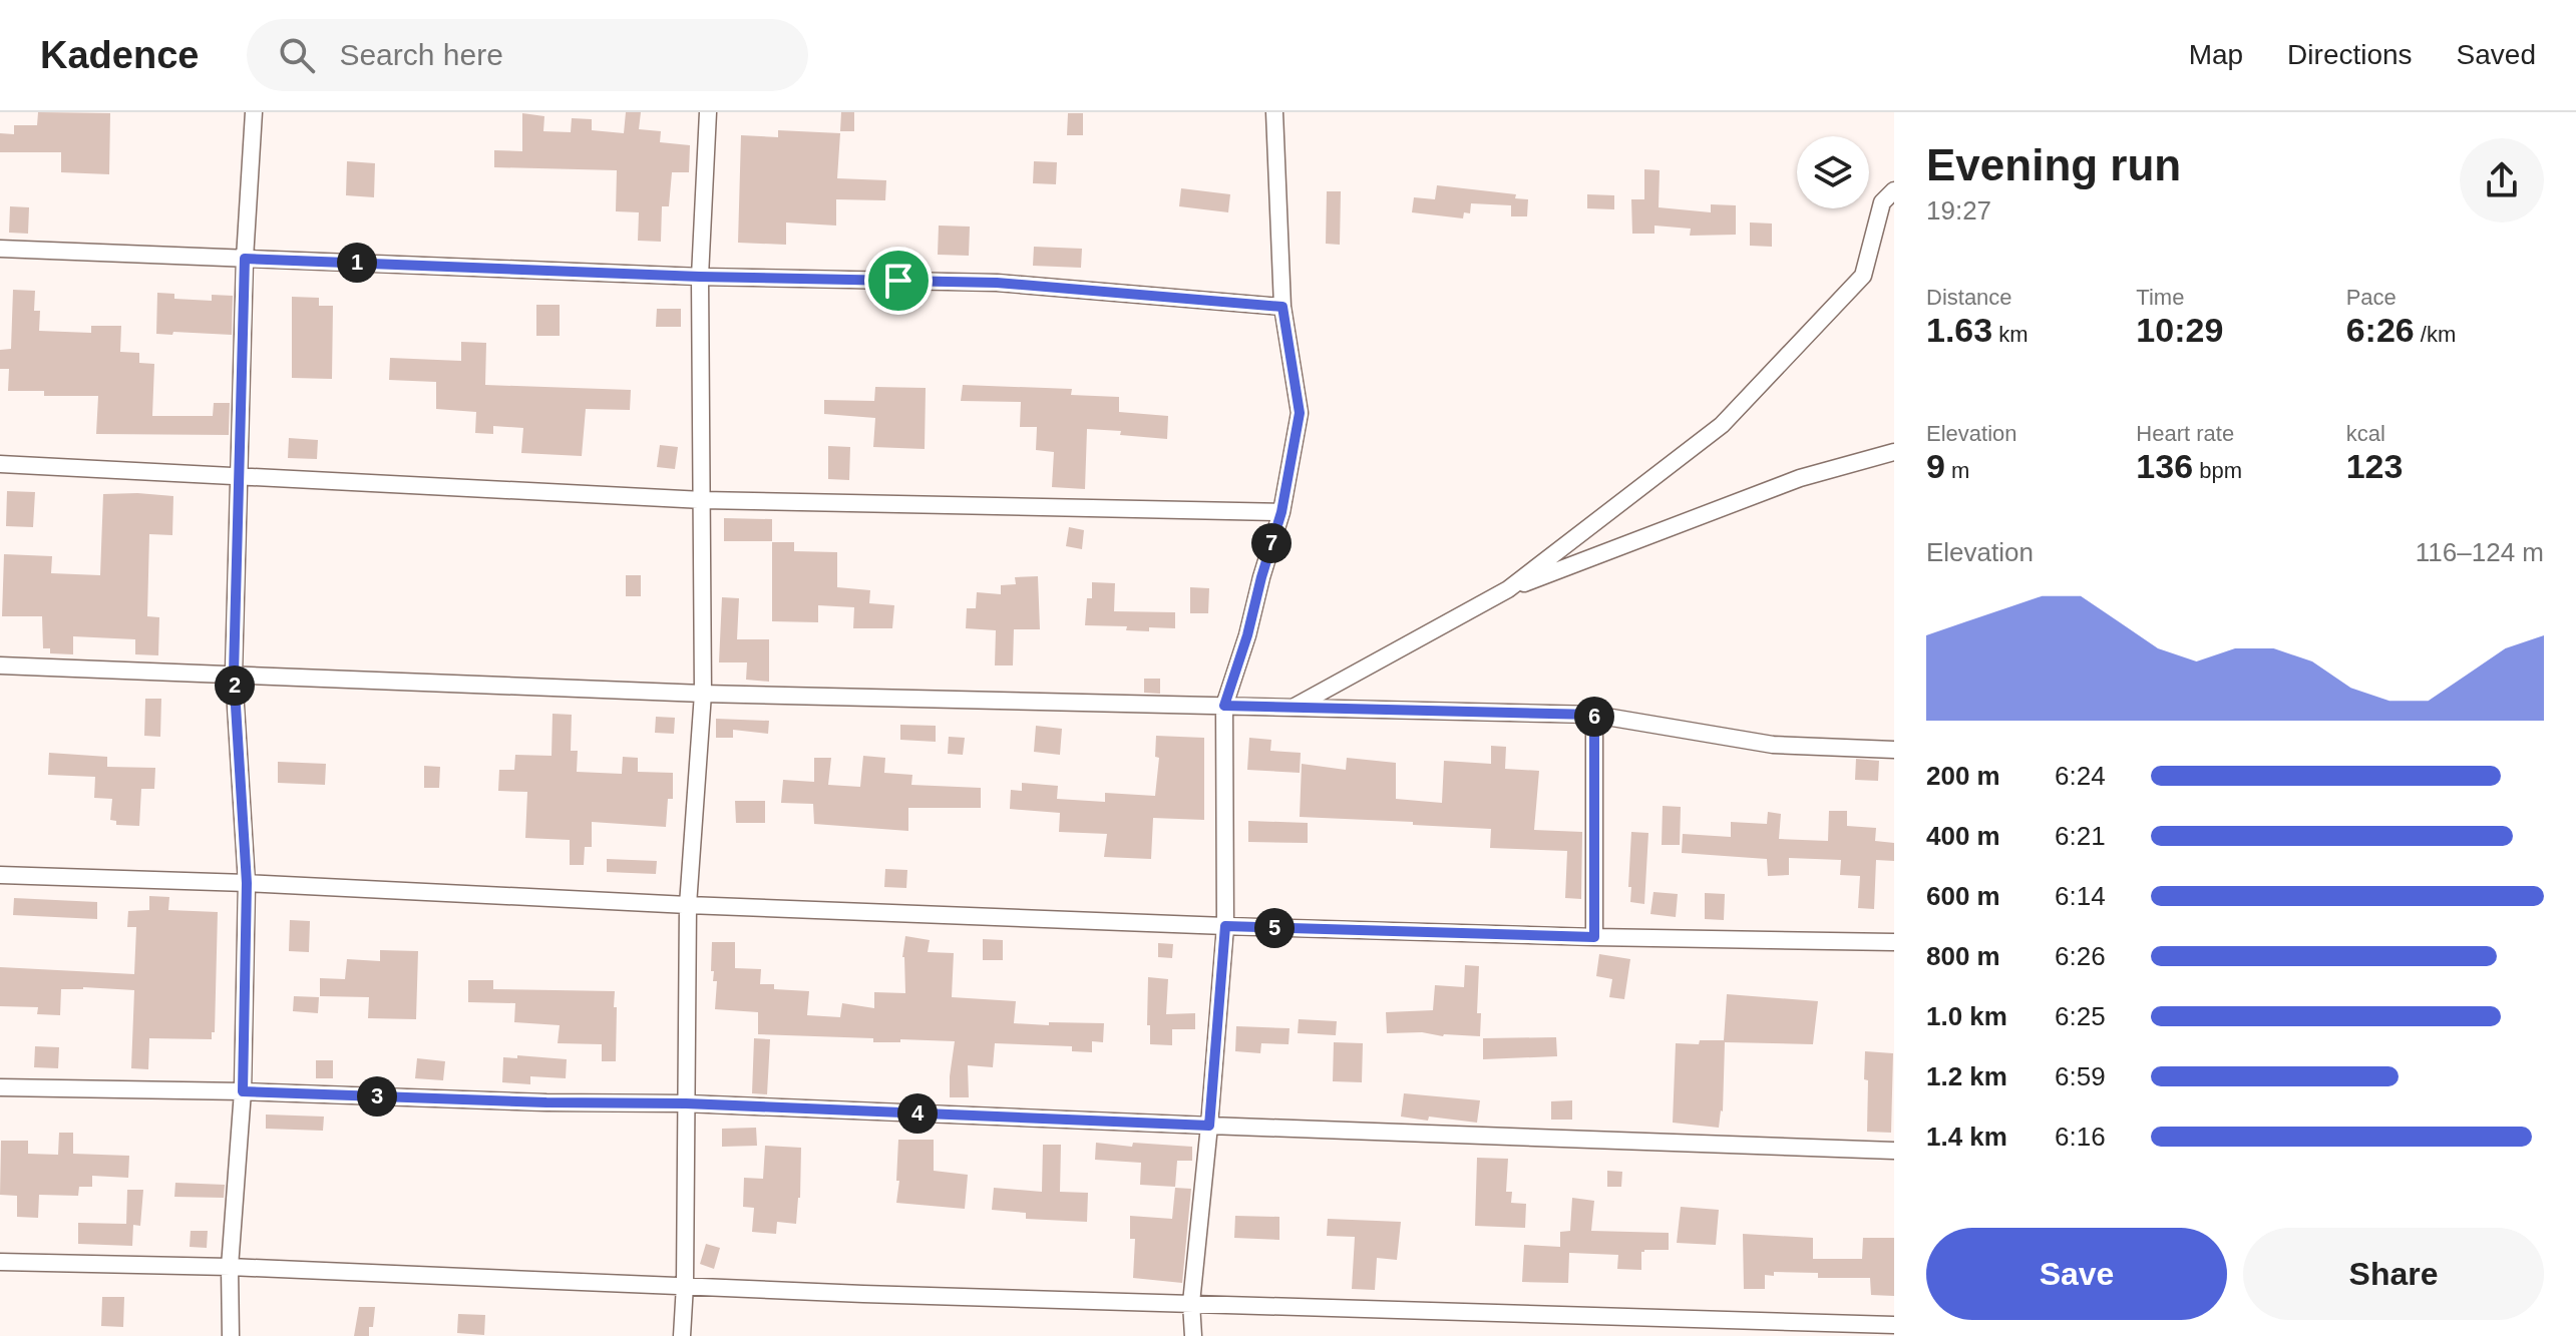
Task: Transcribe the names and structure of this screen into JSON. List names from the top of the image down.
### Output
{
  "page": {
    "header": "Kadence",
    "search": "Search here",
    "nav": ["Map", "Directions", "Saved"],
    "heading": ["Evening run", "19:27"],
    "pins": [
      "1",
      "7",
      "2",
      "6",
      "5",
      "3",
      "4"
    ],
    "stats": [
      ["Distance", "1.63 km"],
      ["Time", "10:29"],
      ["Pace", "6:26 /km"],
      ["Elevation", "9 m"],
      ["Heart rate", "136 bpm"],
      ["kcal", "123"]
    ],
    "chart": ["Elevation", "116–124 m"],
    "list": [
      {
        "name": "200 m",
        "note": "6:24"
      },
      {
        "name": "400 m",
        "note": "6:21"
      },
      {
        "name": "600 m",
        "note": "6:14"
      },
      {
        "name": "800 m",
        "note": "6:26"
      },
      {
        "name": "1.0 km",
        "note": "6:25"
      },
      {
        "name": "1.2 km",
        "note": "6:59"
      },
      {
        "name": "1.4 km",
        "note": "6:16"
      }
    ],
    "buttons": ["Save", "Share"]
  }
}
